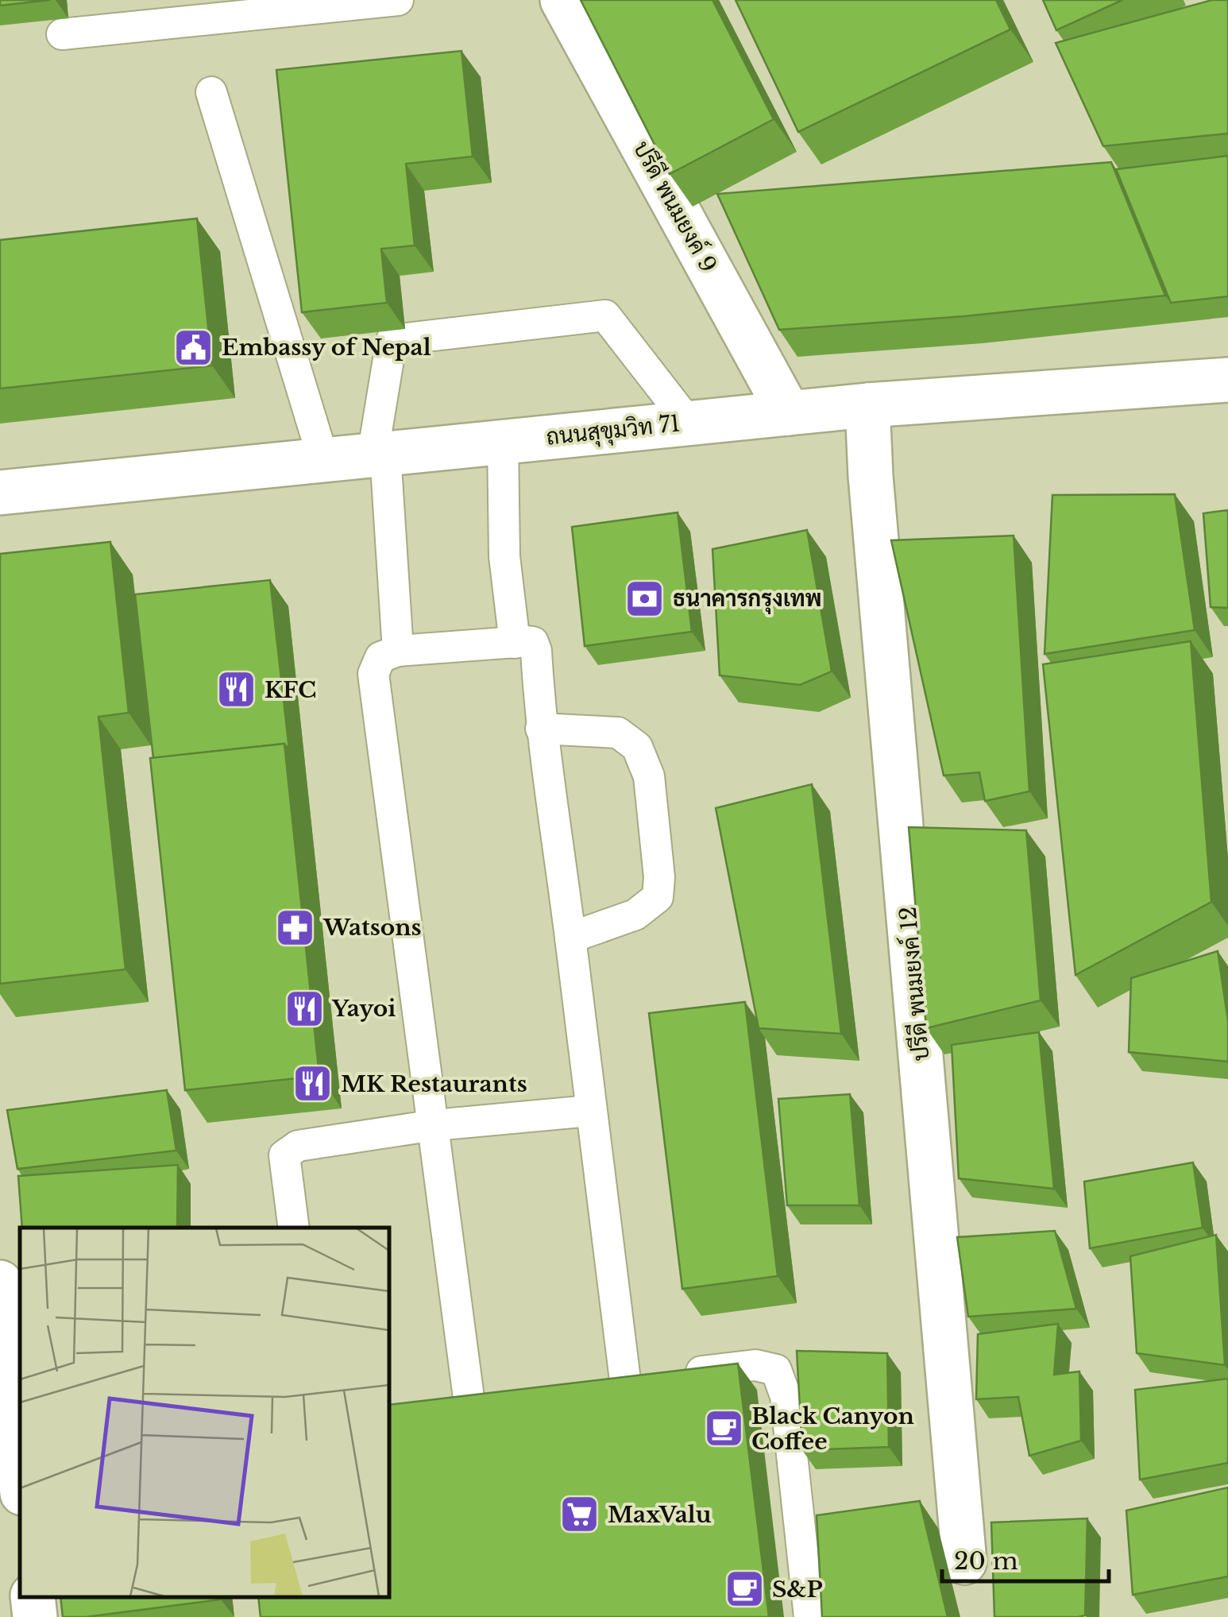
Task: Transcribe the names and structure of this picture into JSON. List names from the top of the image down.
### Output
{
  "streets": {
    "street": ["ปรีดี พนมยงค์ 9", "ถนนสุขุมวิท 71", "ปรีดี พนมยงค์ 12"]
  },
  "crossings": [
    ["ปรีดี พนมยงค์ 9", "ถนนสุขุมวิท 71"],
    ["ถนนสุขุมวิท 71", "ปรีดี พนมยงค์ 12"]
  ],
  "places": {
    "public building": ["Embassy of Nepal"],
    "bank": ["ธนาคารกรุงเทพ"],
    "restaurant": ["KFC", "Yayoi", "MK Restaurants"],
    "pharmacy": ["Watsons"],
    "cafe": ["Black Canyon Coffee", "S&P"],
    "supermarket": ["MaxValu"]
  },
  "scale_bar": "20 m"
}
